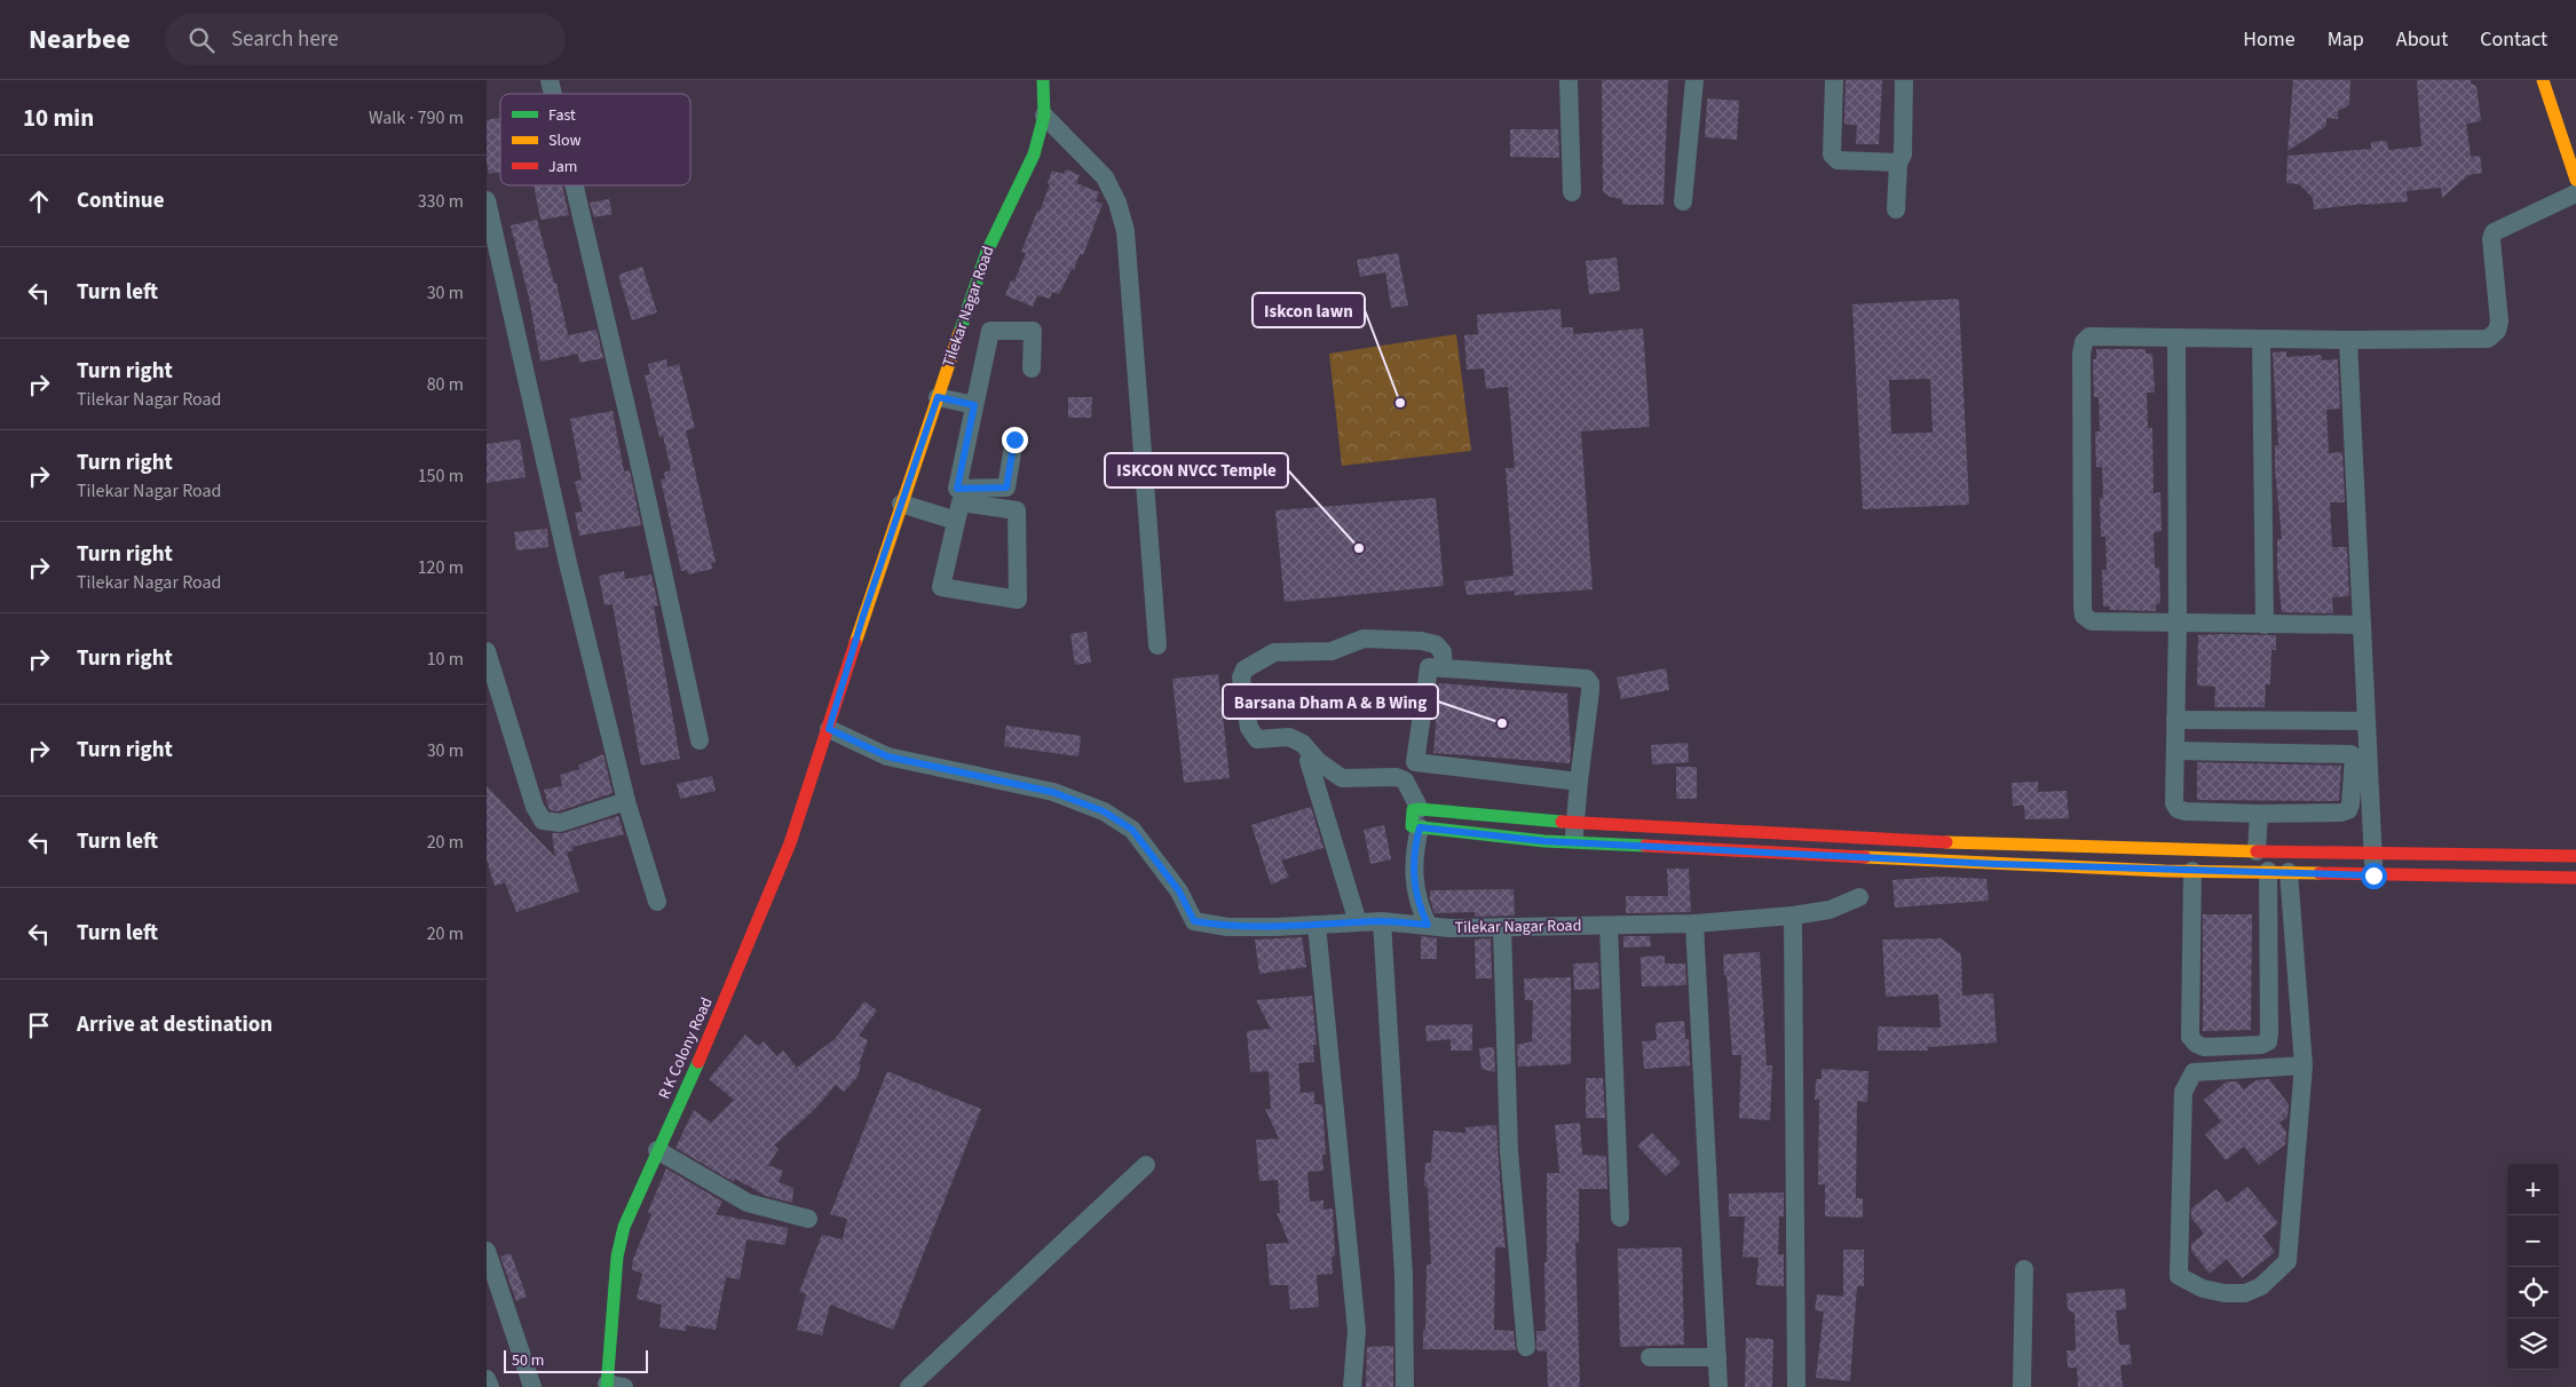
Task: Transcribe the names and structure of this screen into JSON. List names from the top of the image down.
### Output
{
  "streets": {
    "street": ["Tilekar Nagar Road", "R K Colony Road"]
  },
  "crossings": [
    ["Tilekar Nagar Road", "R K Colony Road"]
  ],
  "places": ["Iskcon lawn", "ISKCON NVCC Temple", "Barsana Dham A & B Wing"],
  "legend": ["Fast", "Slow", "Jam"],
  "scale_bar": "50 m",
  "page": {
    "header": "Nearbee",
    "search": "Search here",
    "nav": [
      "Home",
      "Map",
      "About",
      "Contact"
    ],
    "heading": ["10 min", "Walk · 790 m"],
    "list": [
      ["Continue", "330 m"],
      ["Turn left", "30 m"],
      ["Turn right", "Tilekar Nagar Road", "80 m"],
      ["Turn right", "Tilekar Nagar Road", "150 m"],
      ["Turn right", "Tilekar Nagar Road", "120 m"],
      ["Turn right", "10 m"],
      ["Turn right", "30 m"],
      ["Turn left", "20 m"],
      ["Turn left", "20 m"],
      "Arrive at destination"
    ],
    "map_buttons": ["+", "−"],
    "scale": "50 m"
  }
}
